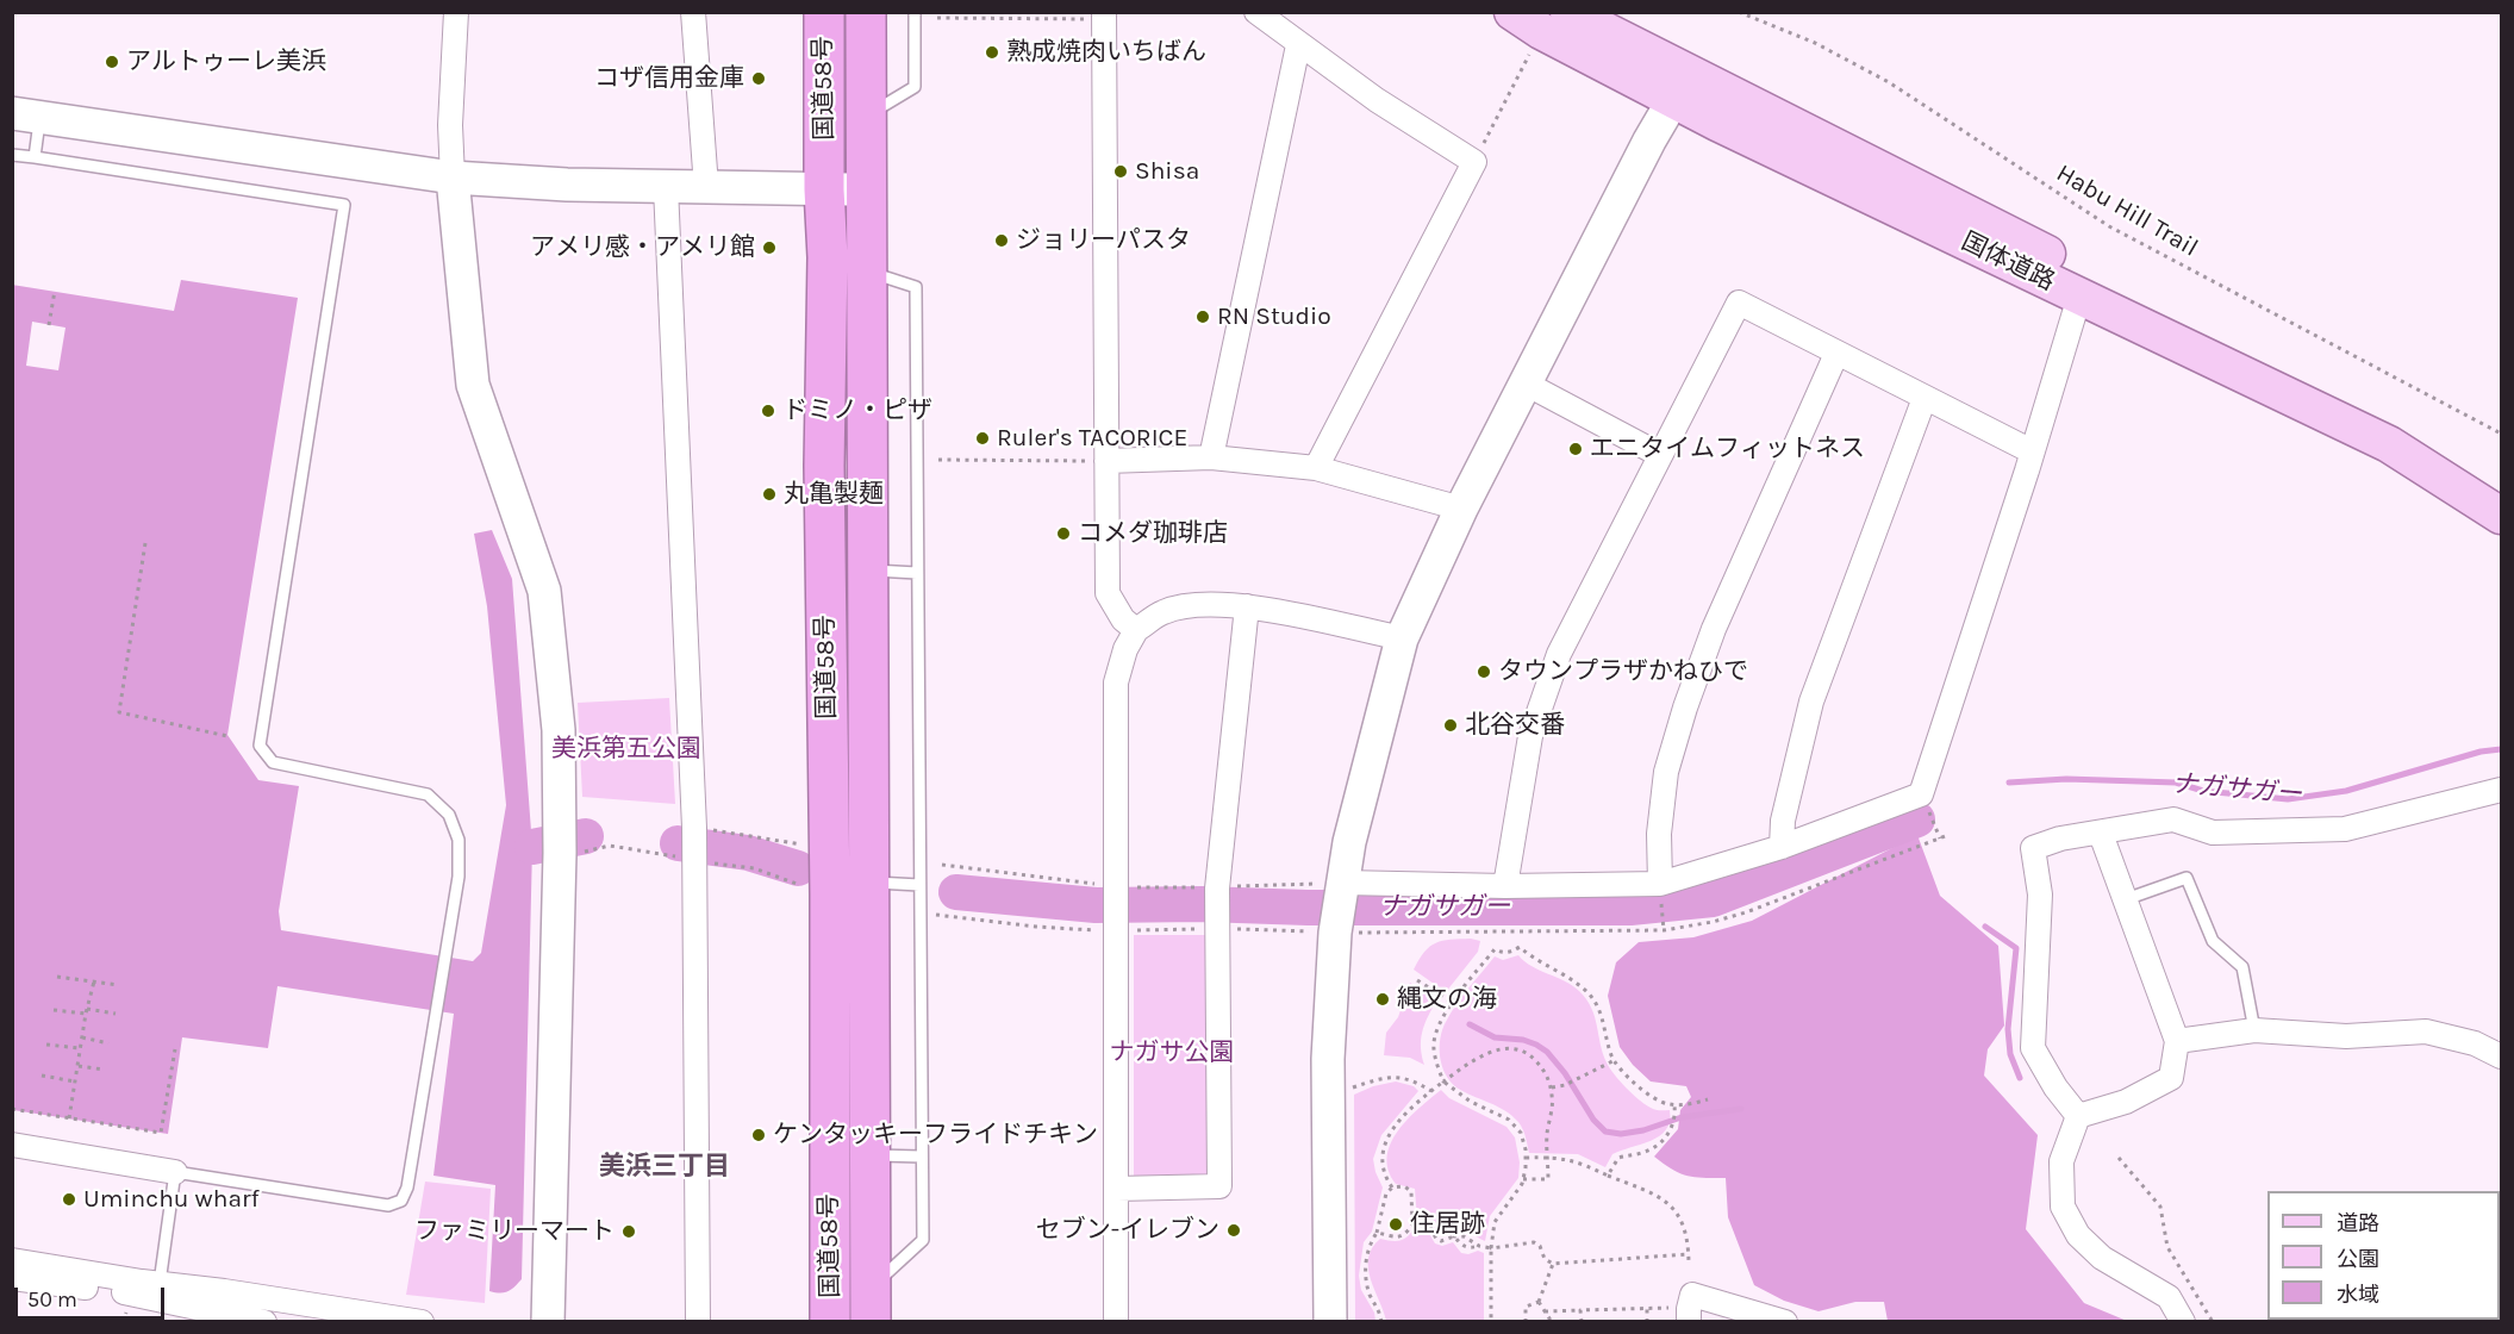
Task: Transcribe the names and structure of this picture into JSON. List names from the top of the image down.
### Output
{
  "streets": {
    "highway": ["国道58号"],
    "main road": ["国体道路"],
    "path": ["Habu Hill Trail"]
  },
  "districts": ["美浜三丁目"],
  "water": ["ナガサガー"],
  "parks": ["美浜第五公園", "ナガサ公園"],
  "places": [
    "熟成焼肉いちばん",
    "アルトゥーレ美浜",
    "コザ信用金庫",
    "Shisa",
    "ジョリーパスタ",
    "アメリ感・アメリ館",
    "RN Studio",
    "ドミノ・ピザ",
    "Ruler's TACORICE",
    "エニタイムフィットネス",
    "丸亀製麺",
    "コメダ珈琲店",
    "タウンプラザかねひで",
    "北谷交番",
    "縄文の海",
    "ケンタッキーフライドチキン",
    "Uminchu wharf",
    "住居跡",
    "セブン-イレブン",
    "ファミリーマート"
  ],
  "legend": ["道路", "公園", "水域"],
  "scale_bar": "50 m"
}
